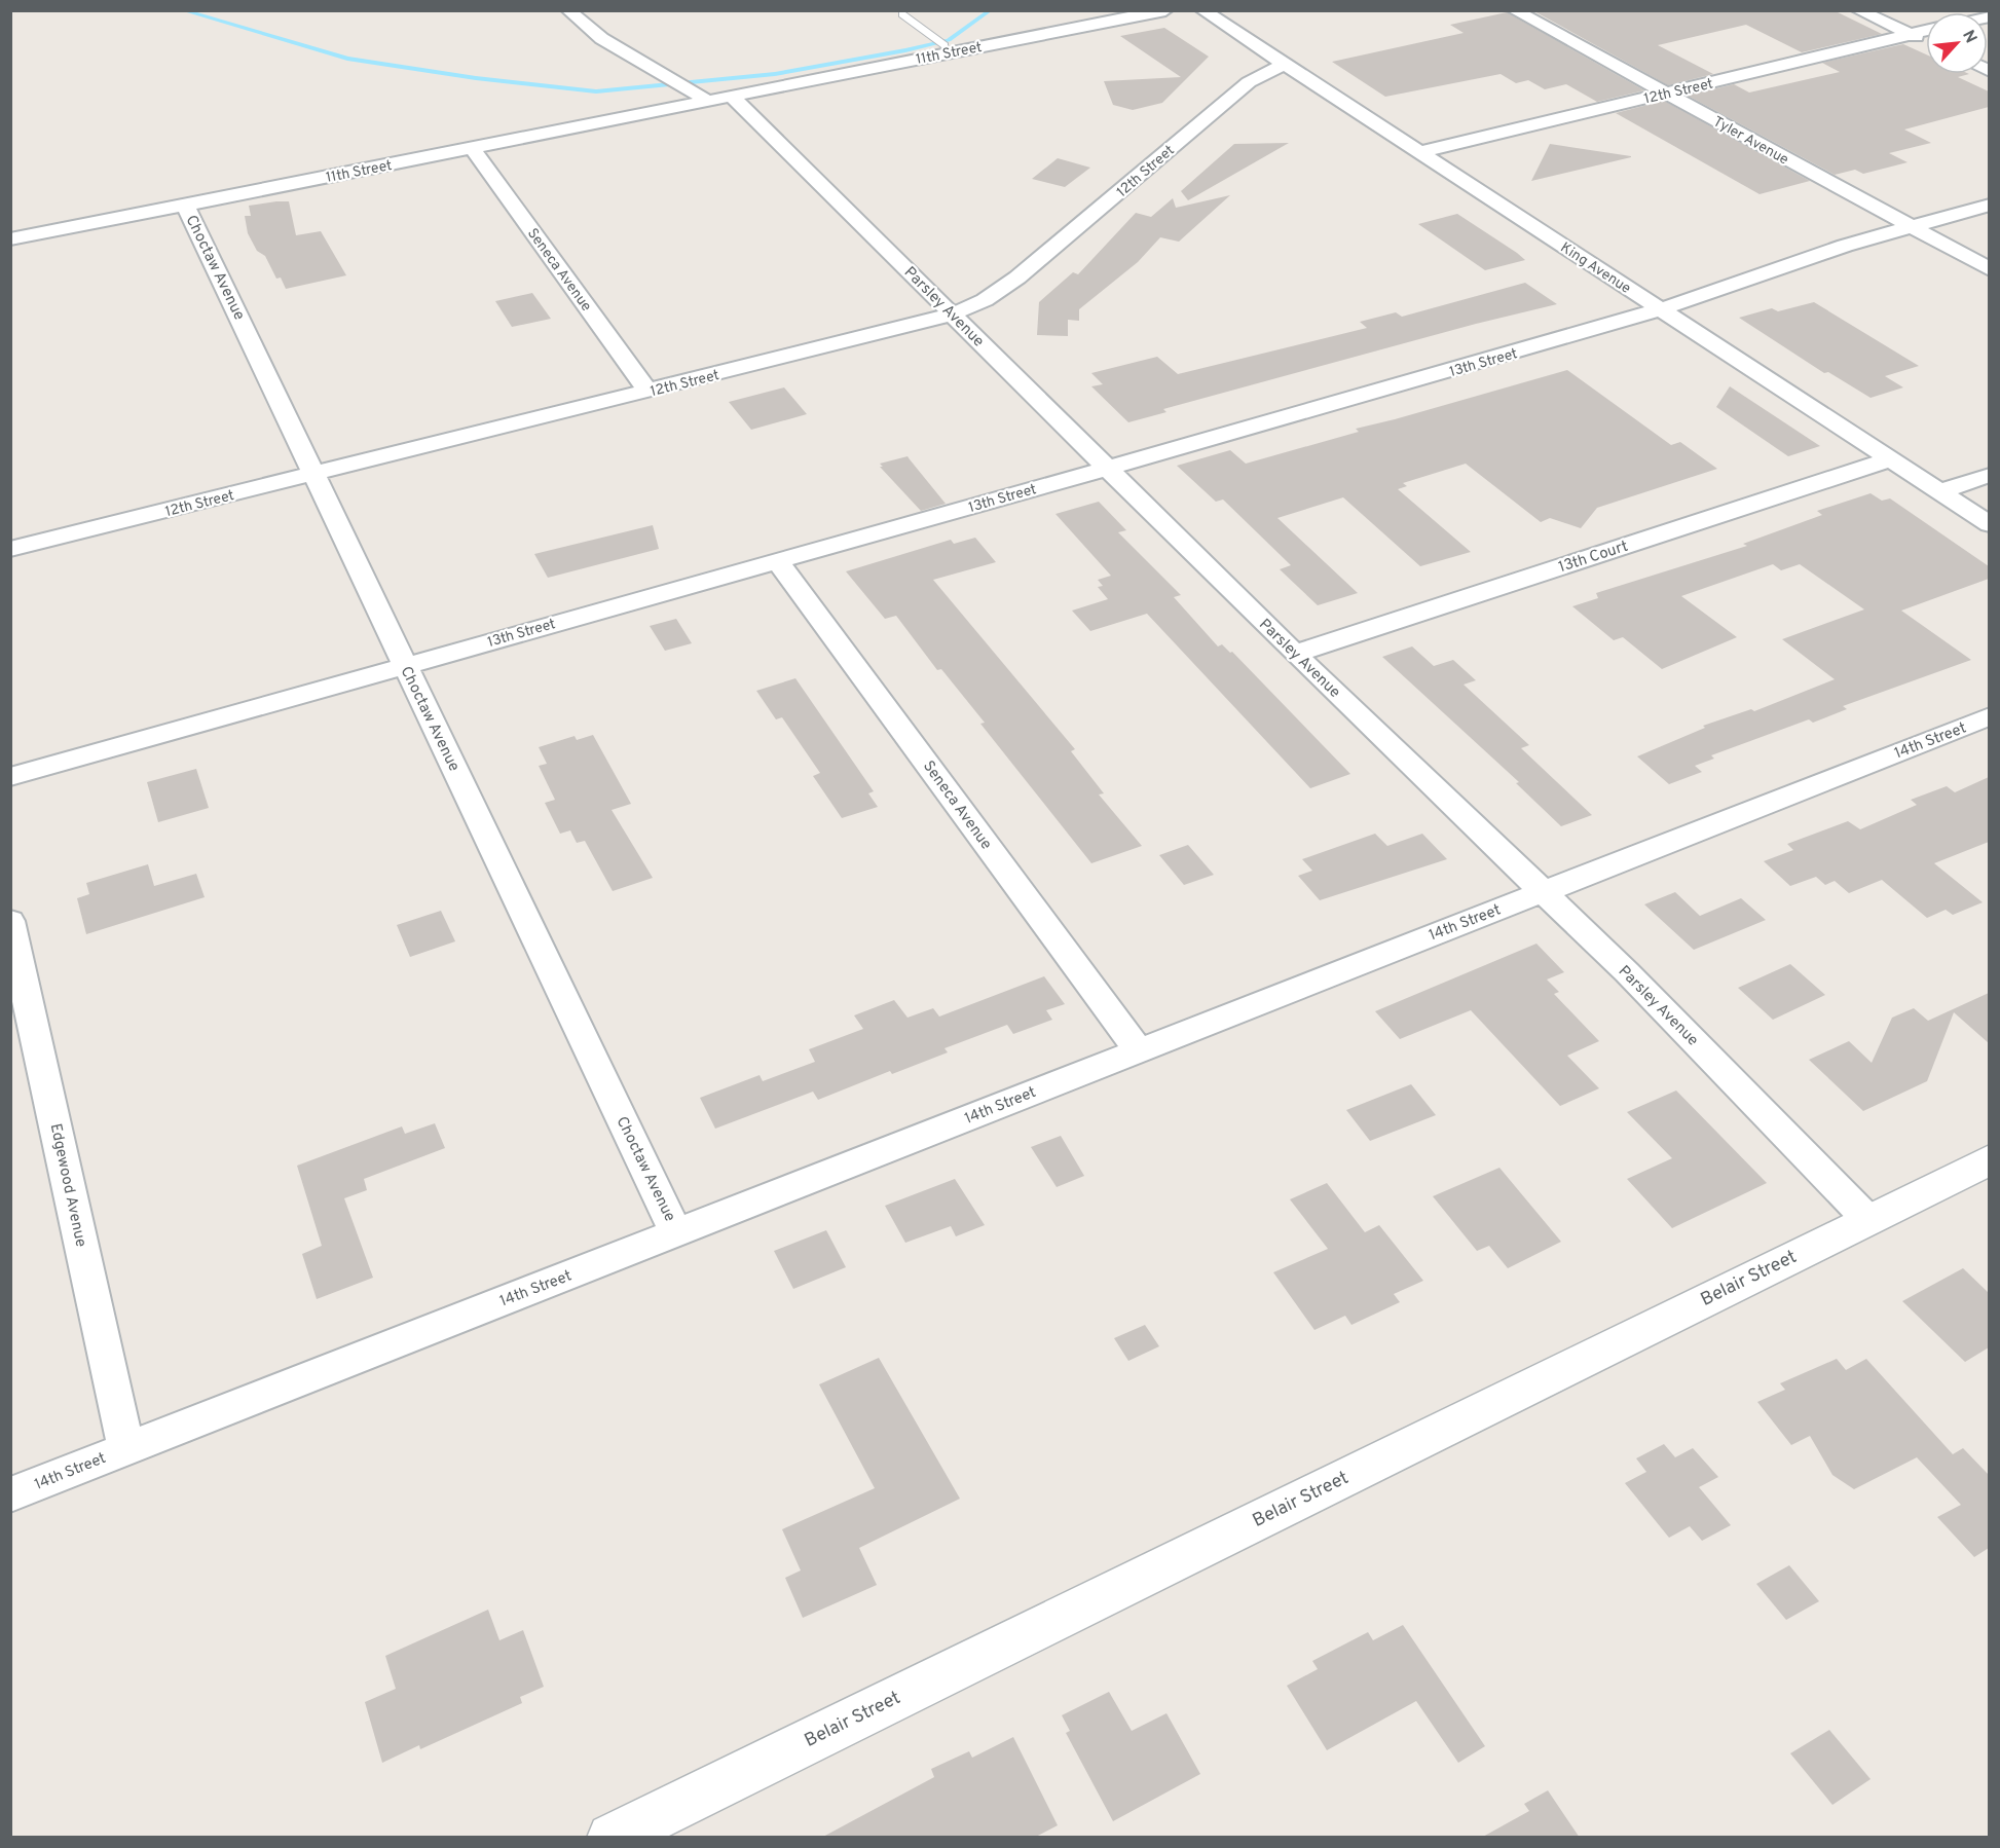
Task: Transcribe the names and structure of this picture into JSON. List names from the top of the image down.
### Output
{
  "streets": {
    "street": [
      "11th Street",
      "12th Street",
      "Tyler Avenue",
      "Choctaw Avenue",
      "King Avenue",
      "Seneca Avenue",
      "Parsley Avenue",
      "13th Street",
      "13th Court",
      "14th Street",
      "Edgewood Avenue",
      "Belair Street"
    ]
  },
  "crossings": [
    ["11th Street", "Choctaw Avenue"],
    ["11th Street", "Seneca Avenue"],
    ["11th Street", "Parsley Avenue"],
    ["12th Street", "Tyler Avenue"],
    ["12th Street", "Choctaw Avenue"],
    ["12th Street", "King Avenue"],
    ["12th Street", "Seneca Avenue"],
    ["12th Street", "Parsley Avenue"],
    ["Tyler Avenue", "13th Street"],
    ["Choctaw Avenue", "13th Street"],
    ["Choctaw Avenue", "14th Street"],
    ["King Avenue", "13th Street"],
    ["King Avenue", "13th Court"],
    ["Seneca Avenue", "13th Street"],
    ["Seneca Avenue", "14th Street"],
    ["Parsley Avenue", "13th Street"],
    ["Parsley Avenue", "13th Court"],
    ["Parsley Avenue", "14th Street"],
    ["Parsley Avenue", "Belair Street"],
    ["14th Street", "Edgewood Avenue"]
  ],
  "north": "top right"
}
